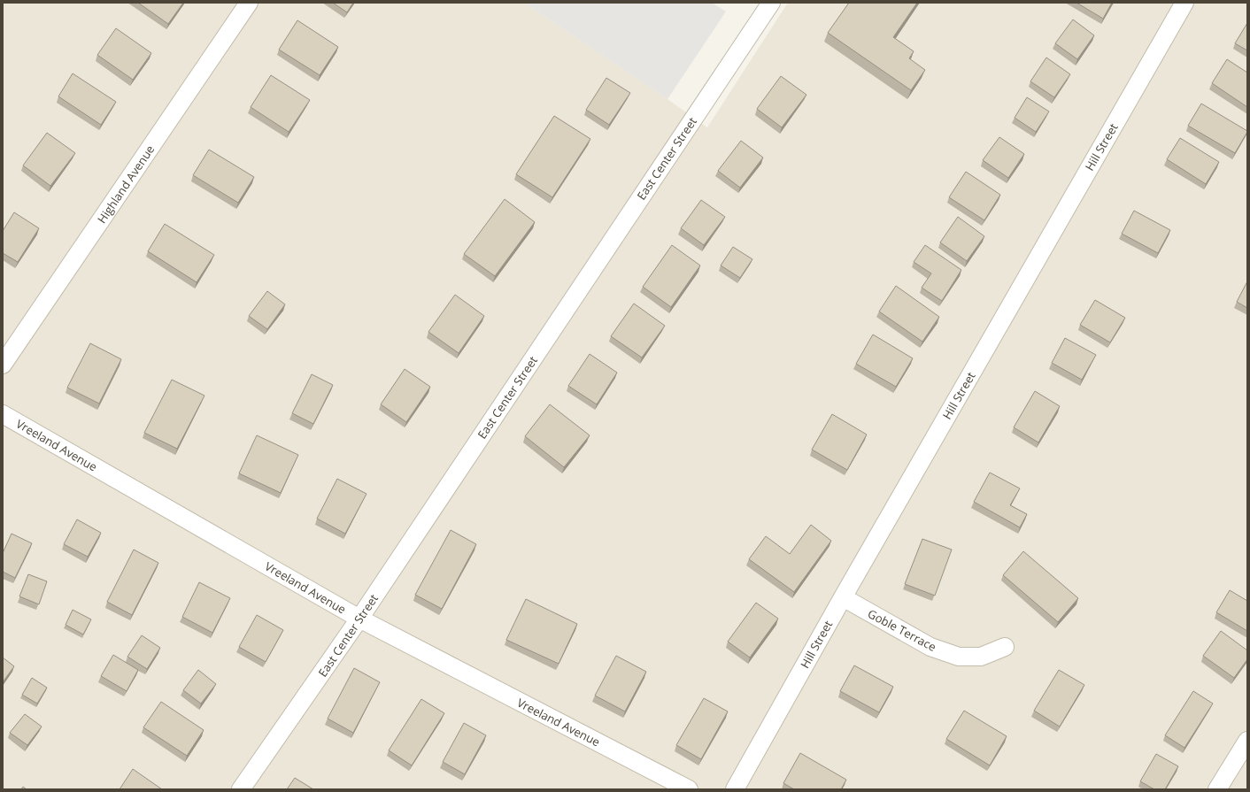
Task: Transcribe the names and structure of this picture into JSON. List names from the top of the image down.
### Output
{
  "streets": {
    "street": [
      "Hill Street",
      "East Center Street",
      "Highland Avenue",
      "Vreeland Avenue",
      "Goble Terrace"
    ]
  },
  "crossings": [
    ["Hill Street", "Goble Terrace"],
    ["East Center Street", "Vreeland Avenue"]
  ]
}
